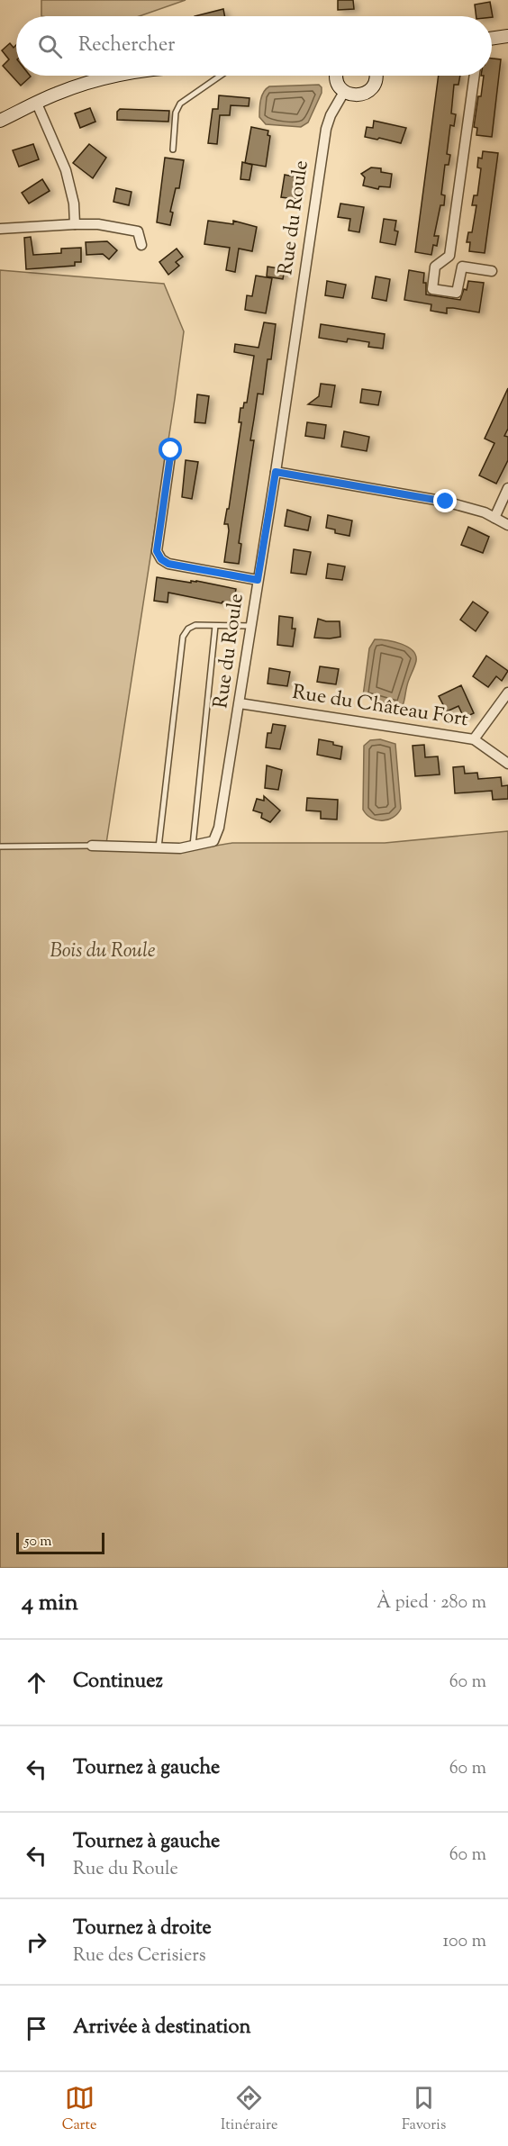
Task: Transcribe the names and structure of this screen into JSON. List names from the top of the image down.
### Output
{
  "streets": {
    "street": ["Rue du Roule", "Rue du Château Fort"]
  },
  "crossings": [
    ["Rue du Roule", "Rue du Château Fort"]
  ],
  "parks": ["Bois du Roule"],
  "scale_bar": "50 m",
  "page": {
    "search": "Rechercher",
    "scale": "50 m",
    "heading": ["4 min", "À pied · 280 m"],
    "list": [
      ["Continuez", "60 m"],
      ["Tournez à gauche", "60 m"],
      ["Tournez à gauche", "Rue du Roule", "60 m"],
      ["Tournez à droite", "Rue des Cerisiers", "100 m"],
      "Arrivée à destination"
    ],
    "nav": ["Carte", "Itinéraire", "Favoris"]
  }
}
